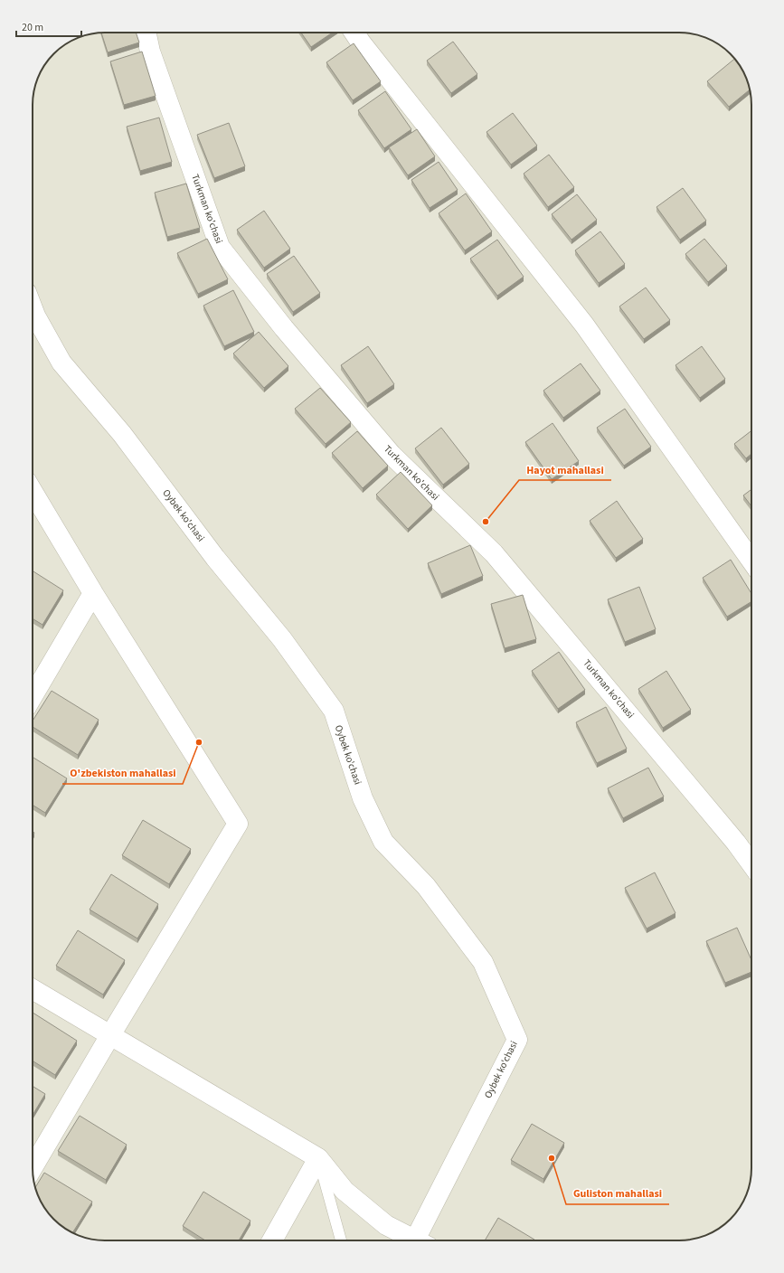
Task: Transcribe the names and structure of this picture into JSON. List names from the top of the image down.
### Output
{
  "streets": {
    "street": ["Turkman ko'chasi", "Oybek ko'chasi"]
  },
  "places": ["Hayot mahallasi", "O'zbekiston mahallasi", "Guliston mahallasi"],
  "scale_bar": "20 m"
}
